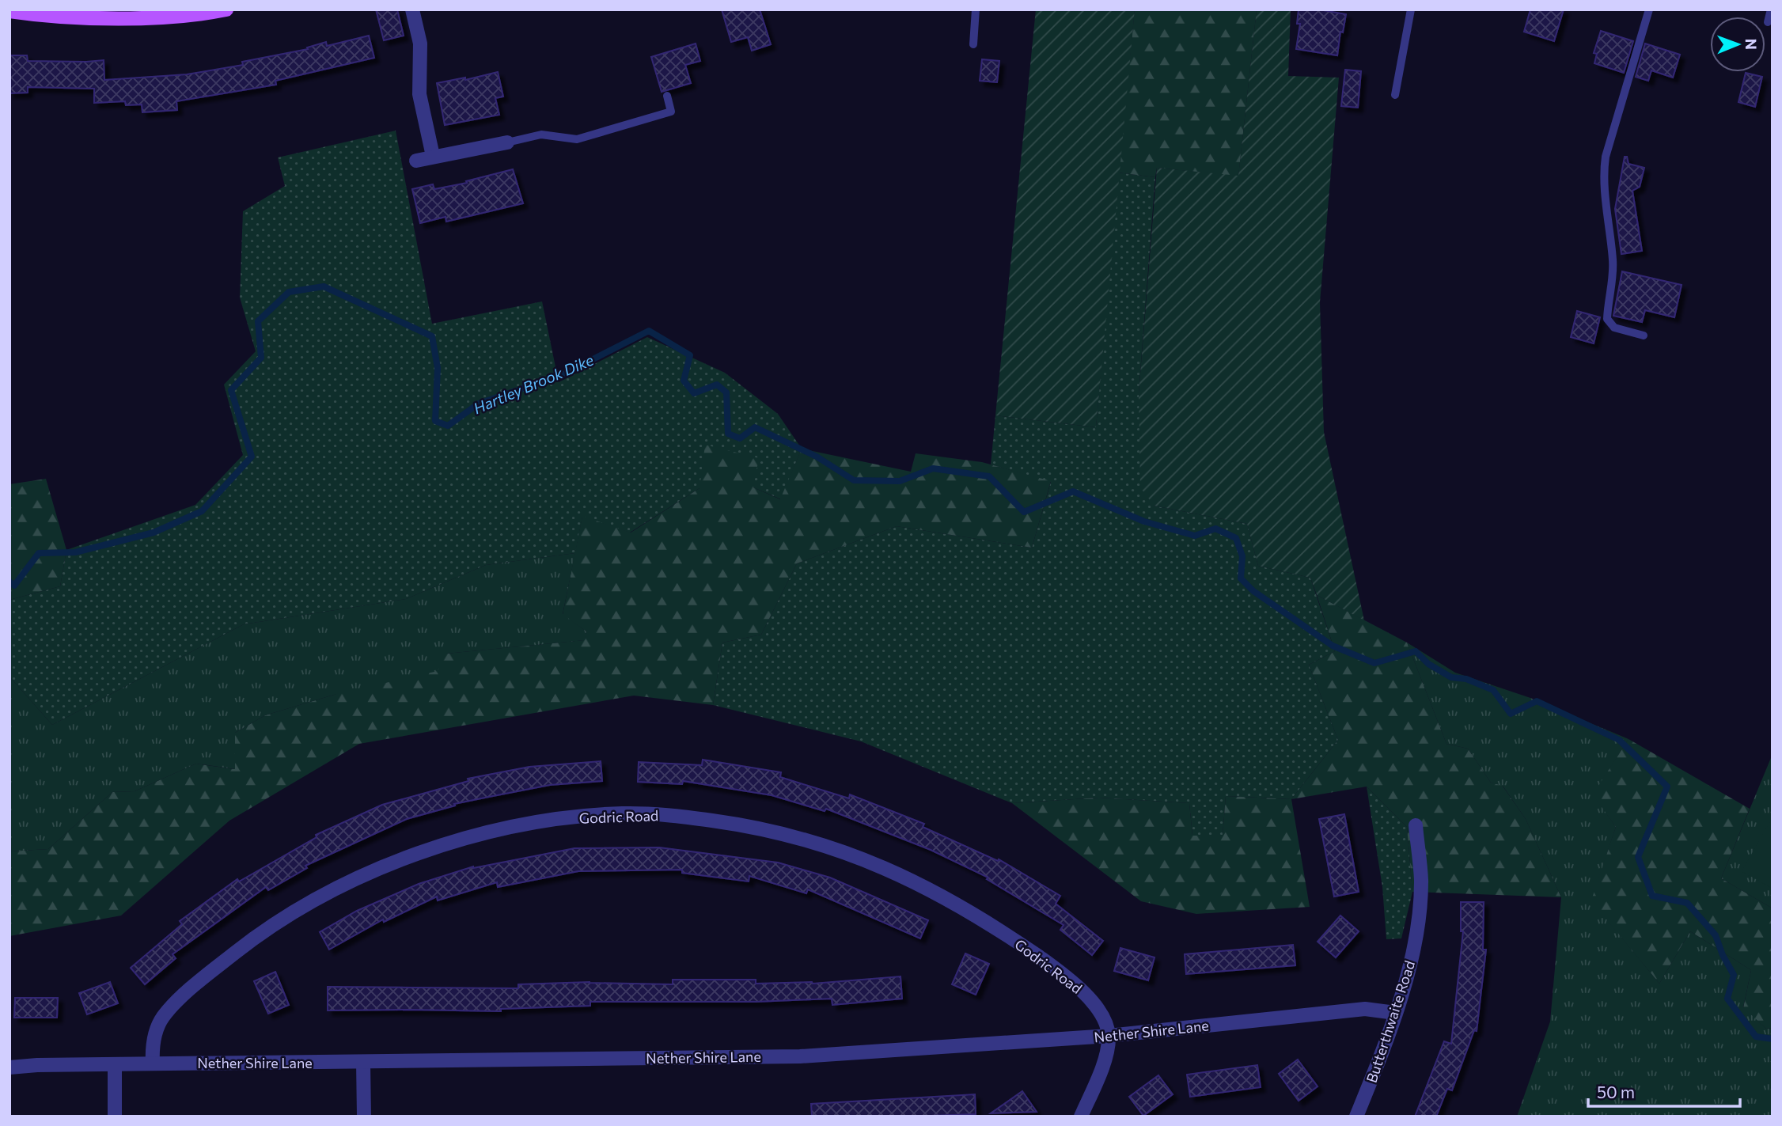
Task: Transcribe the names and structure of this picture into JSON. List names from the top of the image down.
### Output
{
  "streets": {
    "street": ["Godric Road", "Butterthwaite Road", "Nether Shire Lane"]
  },
  "crossings": [
    ["Godric Road", "Nether Shire Lane"],
    ["Butterthwaite Road", "Nether Shire Lane"]
  ],
  "water": ["Hartley Brook Dike"],
  "scale_bar": "50 m",
  "north": "right"
}
